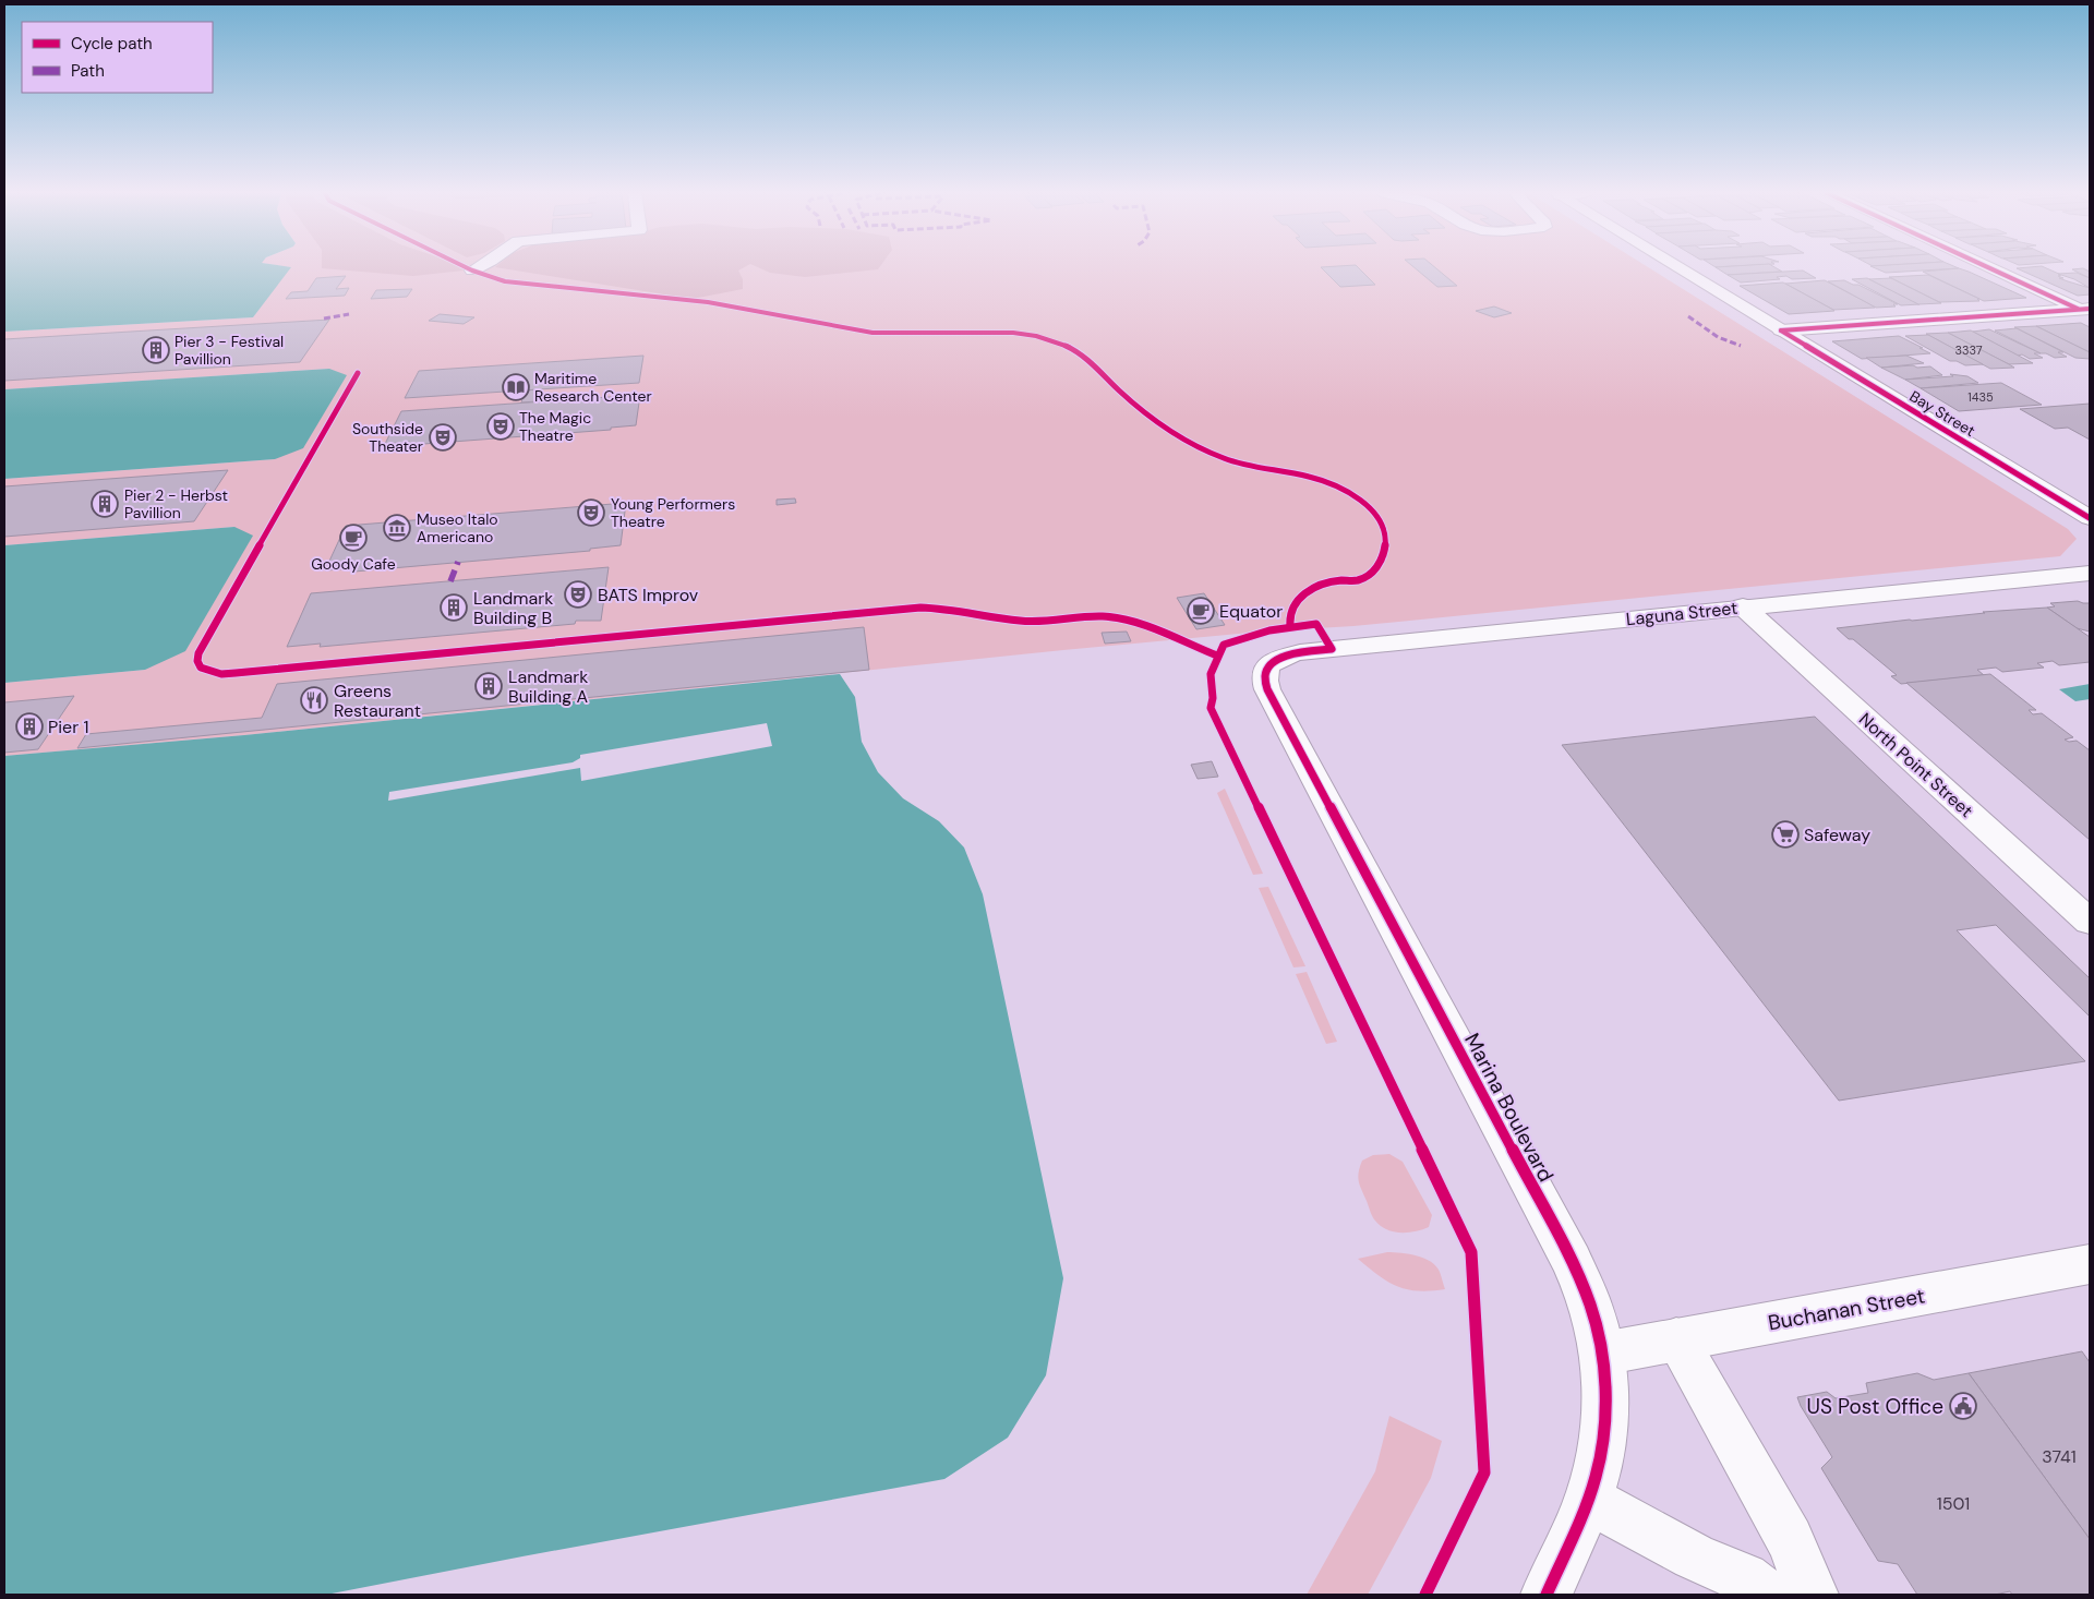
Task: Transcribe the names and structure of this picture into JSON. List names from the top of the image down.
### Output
{
  "streets": {
    "main road": [
      "Bay Street",
      "Laguna Street",
      "North Point Street",
      "Marina Boulevard",
      "Buchanan Street"
    ]
  },
  "crossings": [
    ["Laguna Street", "North Point Street"],
    ["Laguna Street", "Marina Boulevard"],
    ["Marina Boulevard", "Buchanan Street"]
  ],
  "places": {
    "building": [
      "Pier 3 - Festival Pavillion",
      "Pier 2 - Herbst Pavillion",
      "Landmark Building B",
      "Landmark Building A",
      "Pier 1"
    ],
    "library": ["Maritime Research Center"],
    "theatre": [
      "The Magic Theatre",
      "Southside Theater",
      "Young Performers Theatre",
      "BATS Improv"
    ],
    "museum": ["Museo Italo Americano"],
    "cafe": ["Goody Cafe", "Equator"],
    "restaurant": ["Greens Restaurant"],
    "supermarket": ["Safeway"],
    "public building": ["US Post Office"]
  },
  "house_numbers": [
    "3337",
    "1435",
    "3741",
    "1501"
  ],
  "legend": ["Cycle path", "Path"]
}
